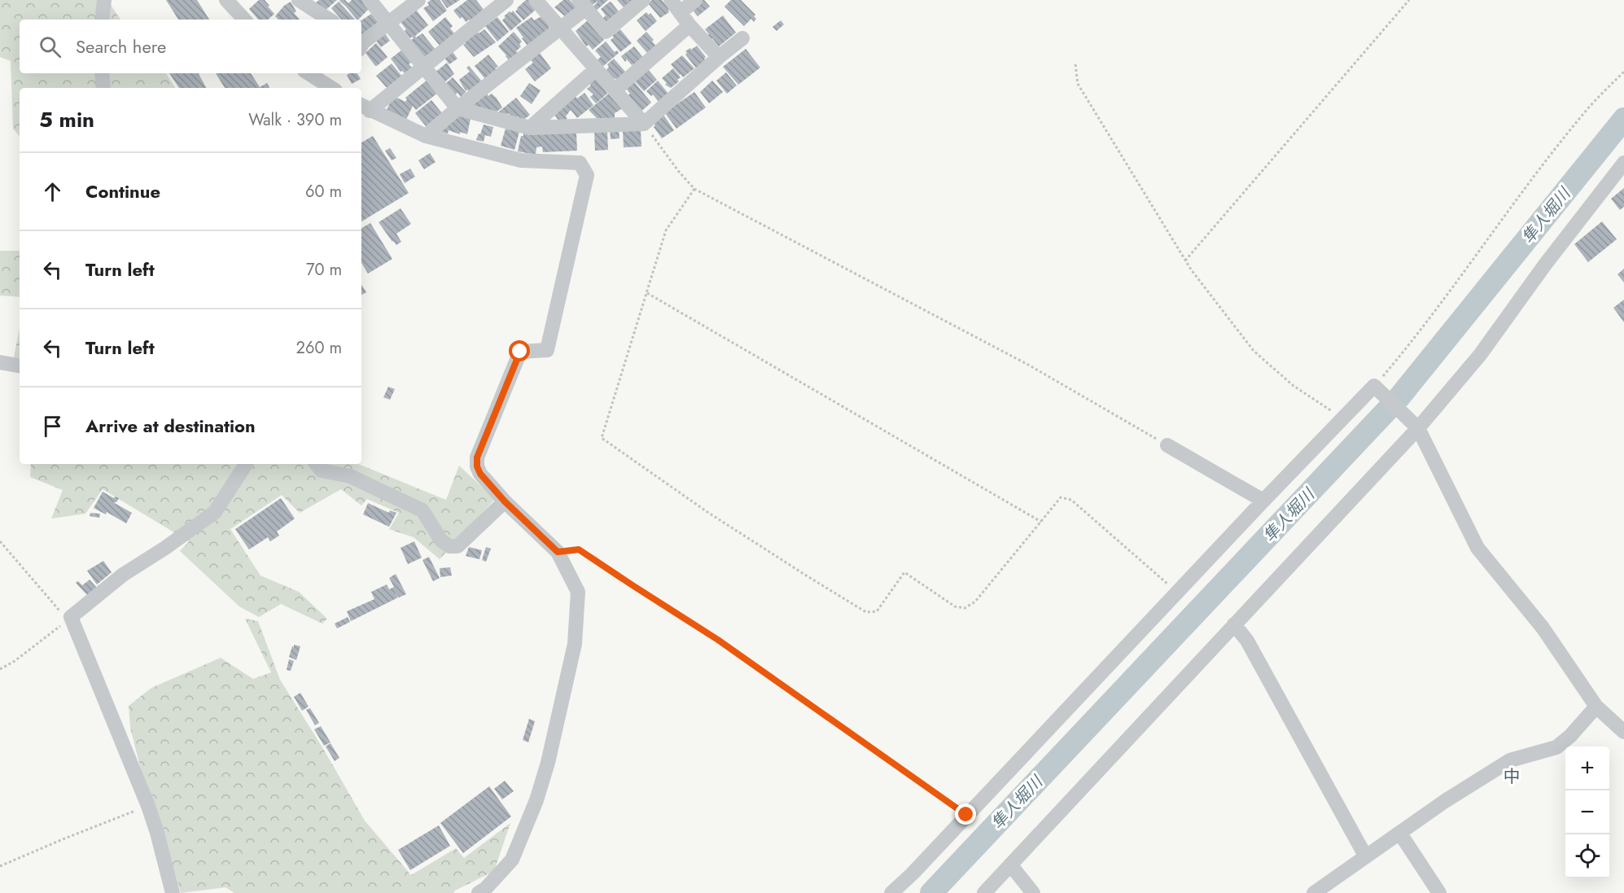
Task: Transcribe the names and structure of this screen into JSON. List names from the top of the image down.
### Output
{
  "districts": ["中"],
  "water": ["隼人堀川"],
  "page": {
    "search": "Search here",
    "heading": ["5 min", "Walk · 390 m"],
    "list": [
      ["Continue", "60 m"],
      ["Turn left", "70 m"],
      ["Turn left", "260 m"],
      "Arrive at destination"
    ],
    "map_buttons": ["+", "−"]
  }
}
